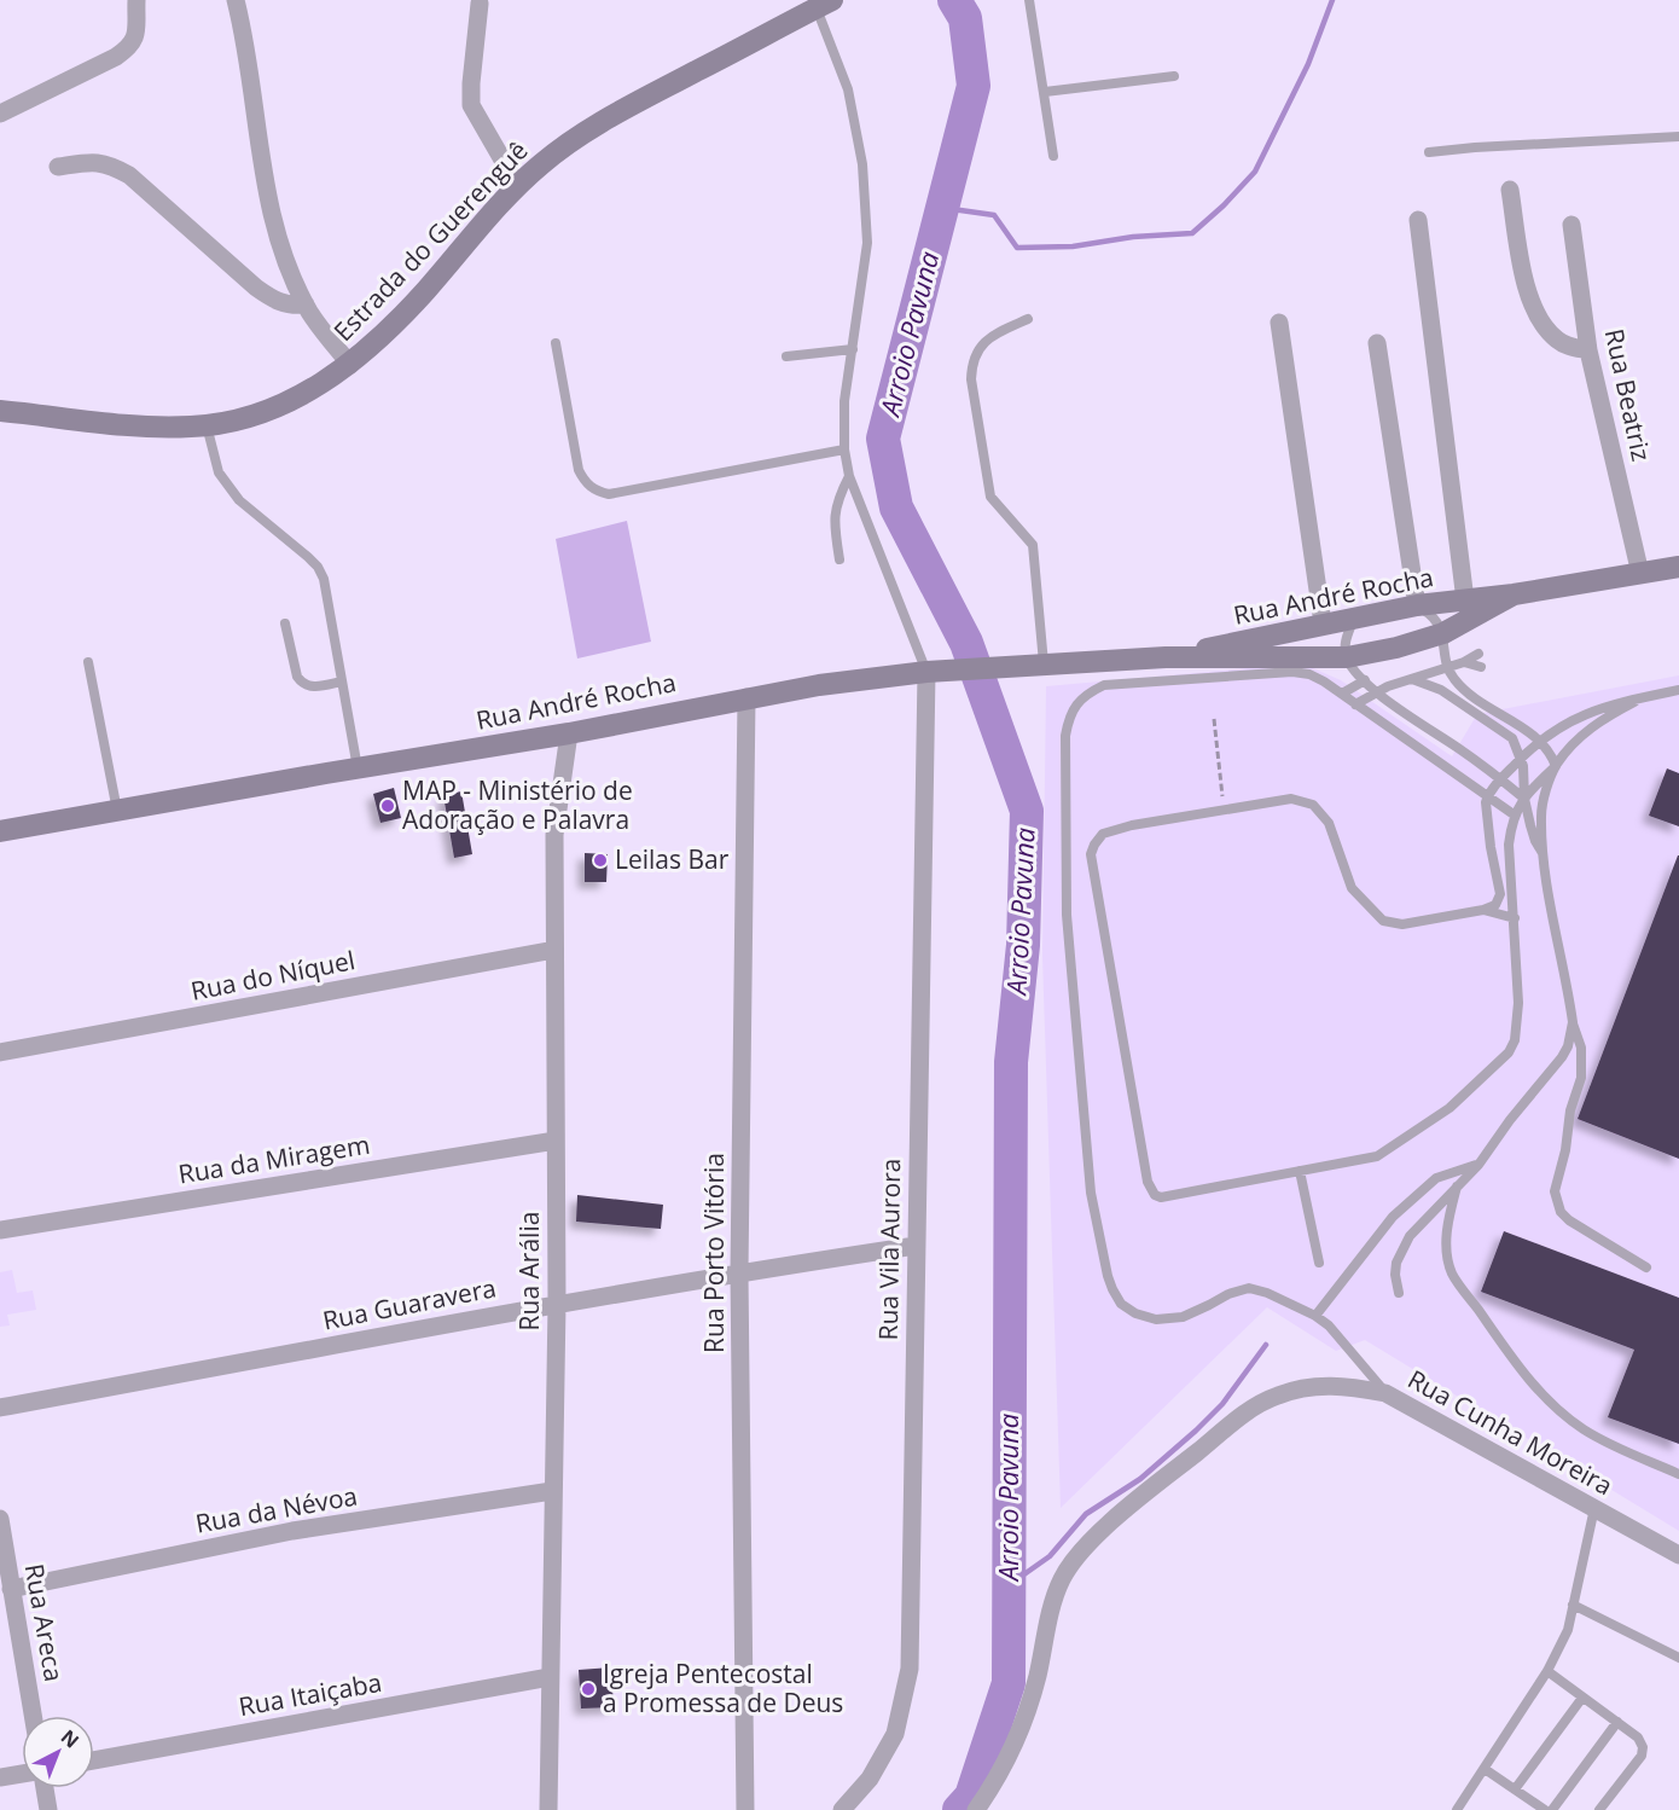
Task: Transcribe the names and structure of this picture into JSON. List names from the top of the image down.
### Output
{
  "streets": {
    "main road": ["Estrada do Guerenguê", "Rua André Rocha"],
    "street": [
      "Rua Beatriz",
      "Rua do Níquel",
      "Rua da Miragem",
      "Rua Vila Aurora",
      "Rua Porto Vitória",
      "Rua Arália",
      "Rua Guaravera",
      "Rua Cunha Moreira",
      "Rua da Névoa",
      "Rua Areca",
      "Rua Itaiçaba"
    ]
  },
  "crossings": [
    ["Rua Beatriz", "Rua André Rocha"],
    ["Rua André Rocha", "Rua Vila Aurora"],
    ["Rua André Rocha", "Rua Porto Vitória"],
    ["Rua André Rocha", "Rua Arália"],
    ["Rua do Níquel", "Rua Arália"],
    ["Rua da Miragem", "Rua Arália"],
    ["Rua Vila Aurora", "Rua Guaravera"],
    ["Rua Porto Vitória", "Rua Guaravera"],
    ["Rua Arália", "Rua Guaravera"],
    ["Rua Arália", "Rua da Névoa"],
    ["Rua Arália", "Rua Itaiçaba"],
    ["Rua da Névoa", "Rua Areca"]
  ],
  "water": ["Arroio Pavuna"],
  "places": ["MAP - Ministério de Adoração e Palavra", "Leilas Bar", "Igreja Pentecostal a Promessa de Deus"],
  "north": "top right"
}
